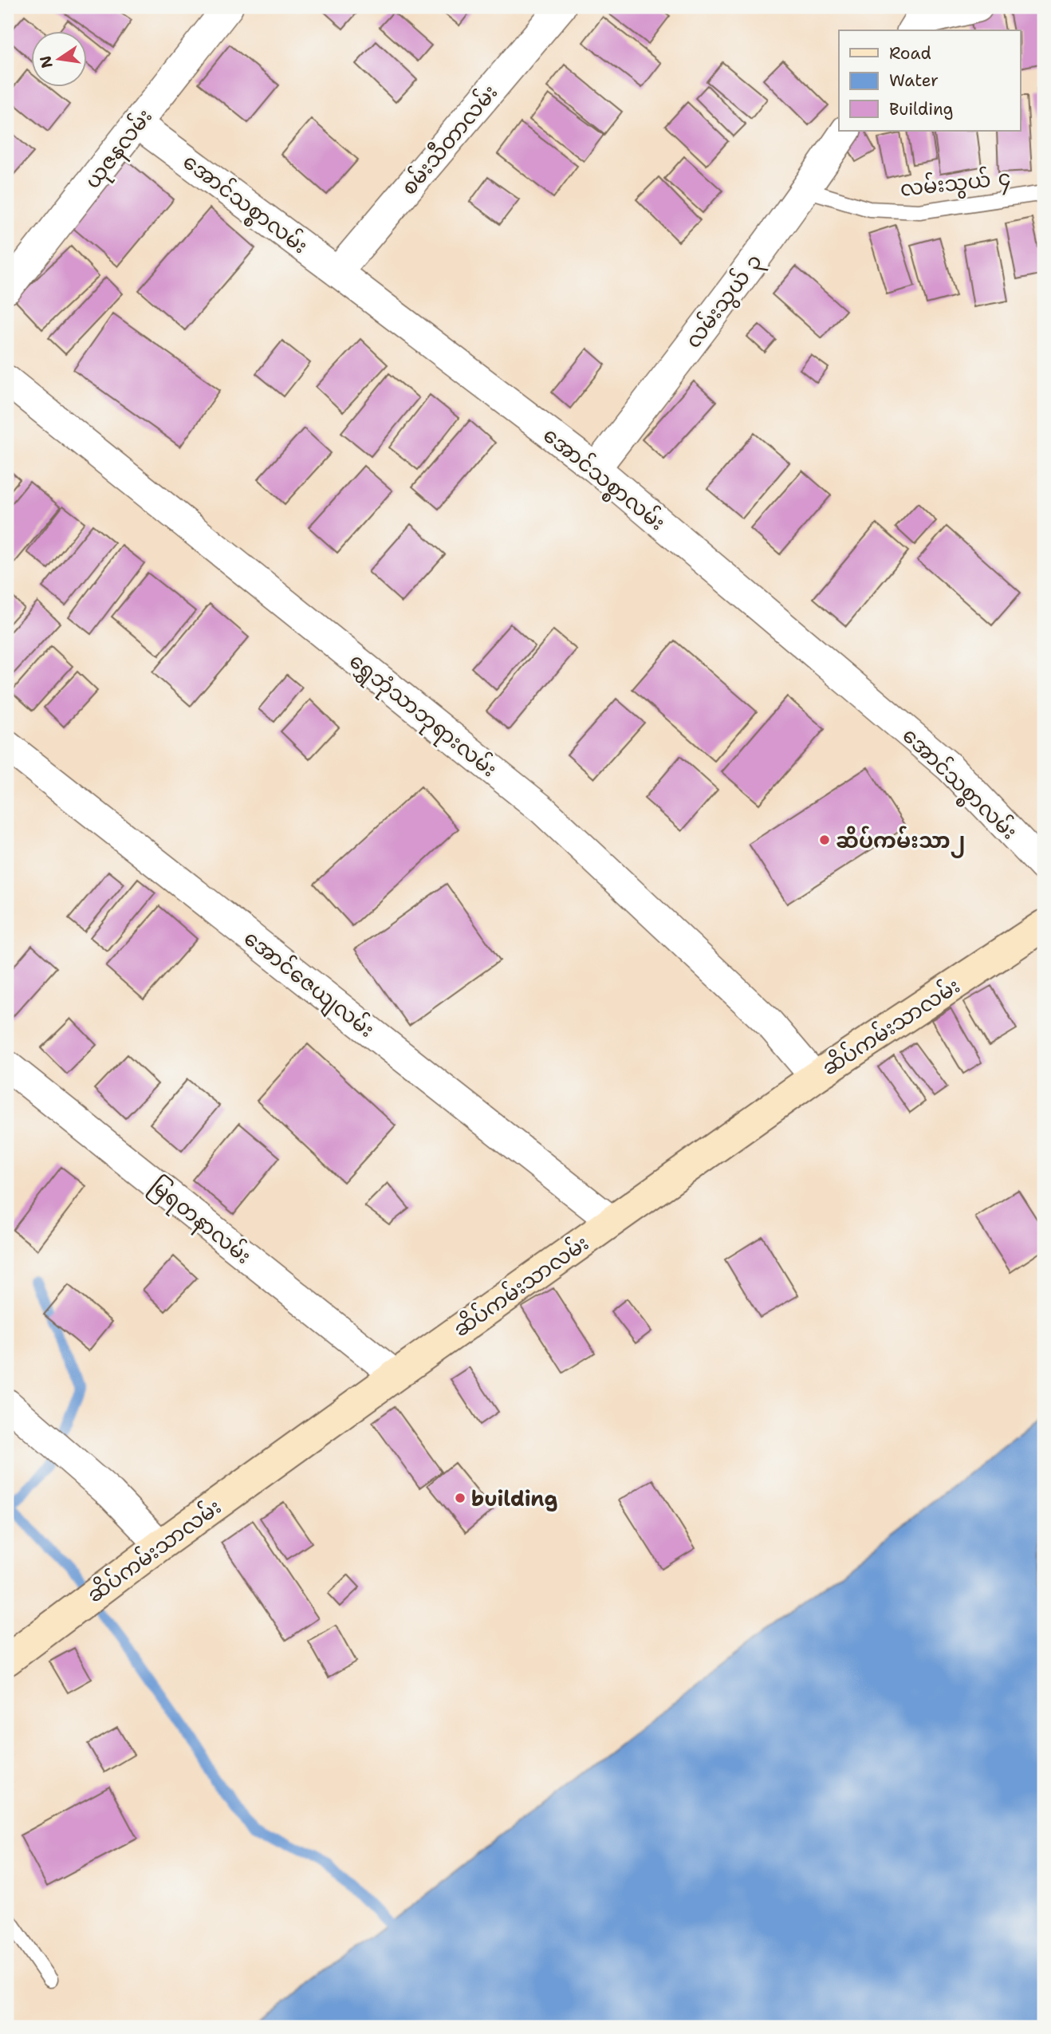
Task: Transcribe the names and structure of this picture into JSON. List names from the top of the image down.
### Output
{
  "streets": {
    "street": [
      "စမ်းသီတာလမ်း",
      "ယုဇနလမ်း",
      "အောင်သစ္စာလမ်း",
      "လမ်းသွယ် ၃",
      "ရွှေဘုံသာဘုရားလမ်း",
      "အောင်ဇေယျလမ်း",
      "ဆိပ်ကမ်းသာလမ်း",
      "မြရတနာလမ်း"
    ],
    "lane": ["လမ်းသွယ် ၄"]
  },
  "crossings": [
    ["စမ်းသီတာလမ်း", "အောင်သစ္စာလမ်း"],
    ["ယုဇနလမ်း", "အောင်သစ္စာလမ်း"],
    ["လမ်းသွယ် ၄", "လမ်းသွယ် ၃"],
    ["အောင်သစ္စာလမ်း", "လမ်းသွယ် ၃"],
    ["ရွှေဘုံသာဘုရားလမ်း", "ဆိပ်ကမ်းသာလမ်း"],
    ["အောင်ဇေယျလမ်း", "ဆိပ်ကမ်းသာလမ်း"],
    ["ဆိပ်ကမ်းသာလမ်း", "မြရတနာလမ်း"]
  ],
  "places": ["ဆိပ်ကမ်းသာ၂", "building"],
  "legend": ["Road", "Water", "Building"],
  "north": "left"
}
